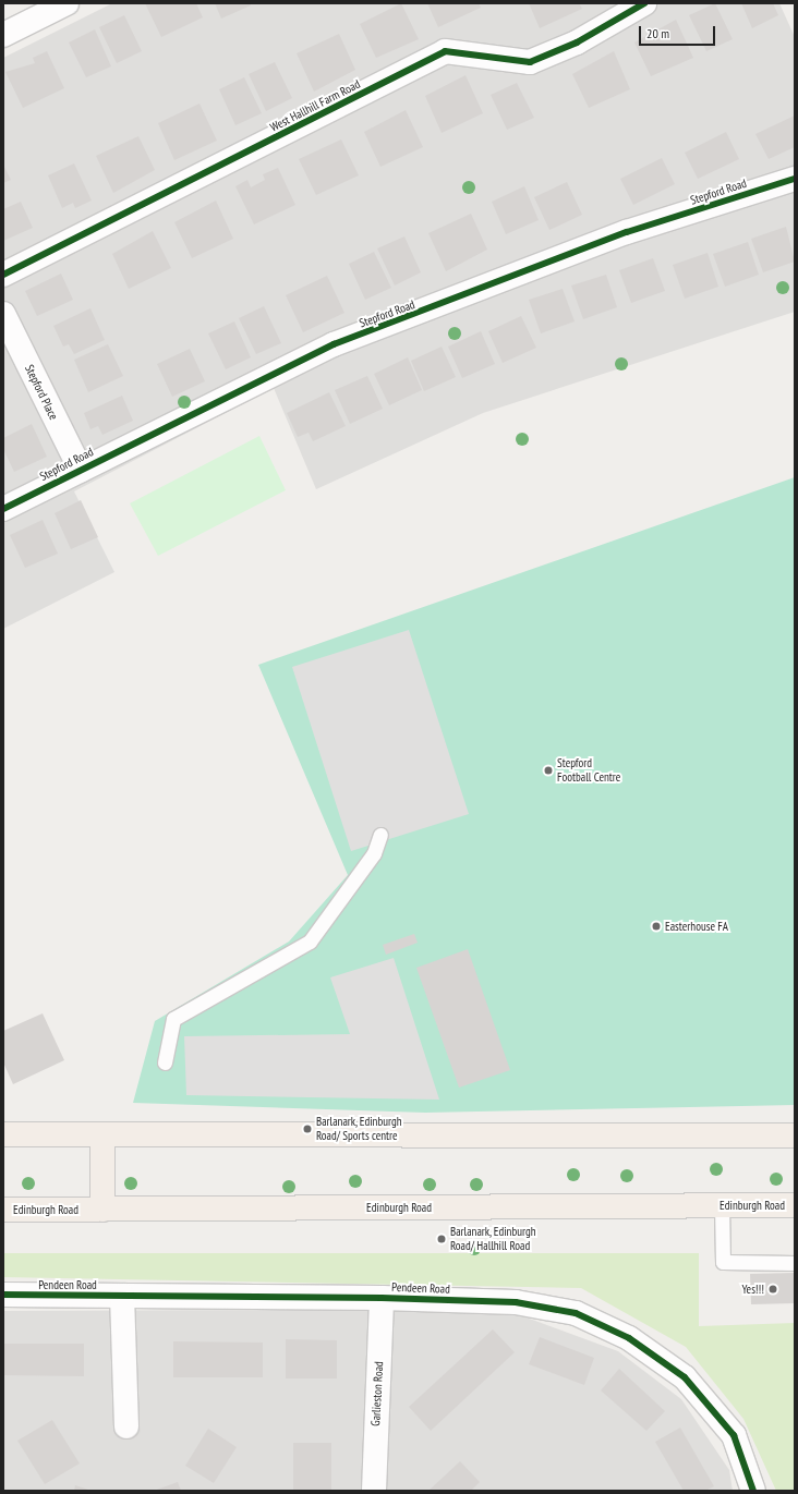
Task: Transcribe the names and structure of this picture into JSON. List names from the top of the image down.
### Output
{
  "streets": {
    "main road": ["Edinburgh Road"],
    "street": [
      "West Hallhill Farm Road",
      "Stepford Road",
      "Stepford Place",
      "Pendeen Road",
      "Garlieston Road"
    ]
  },
  "crossings": [
    ["Stepford Road", "Stepford Place"],
    ["Pendeen Road", "Garlieston Road"]
  ],
  "places": [
    "Stepford Football Centre",
    "Easterhouse FA",
    "Barlanark, Edinburgh Road/ Sports centre",
    "Barlanark, Edinburgh Road/ Hallhill Road",
    "Yes!!!"
  ],
  "scale_bar": "20 m"
}
